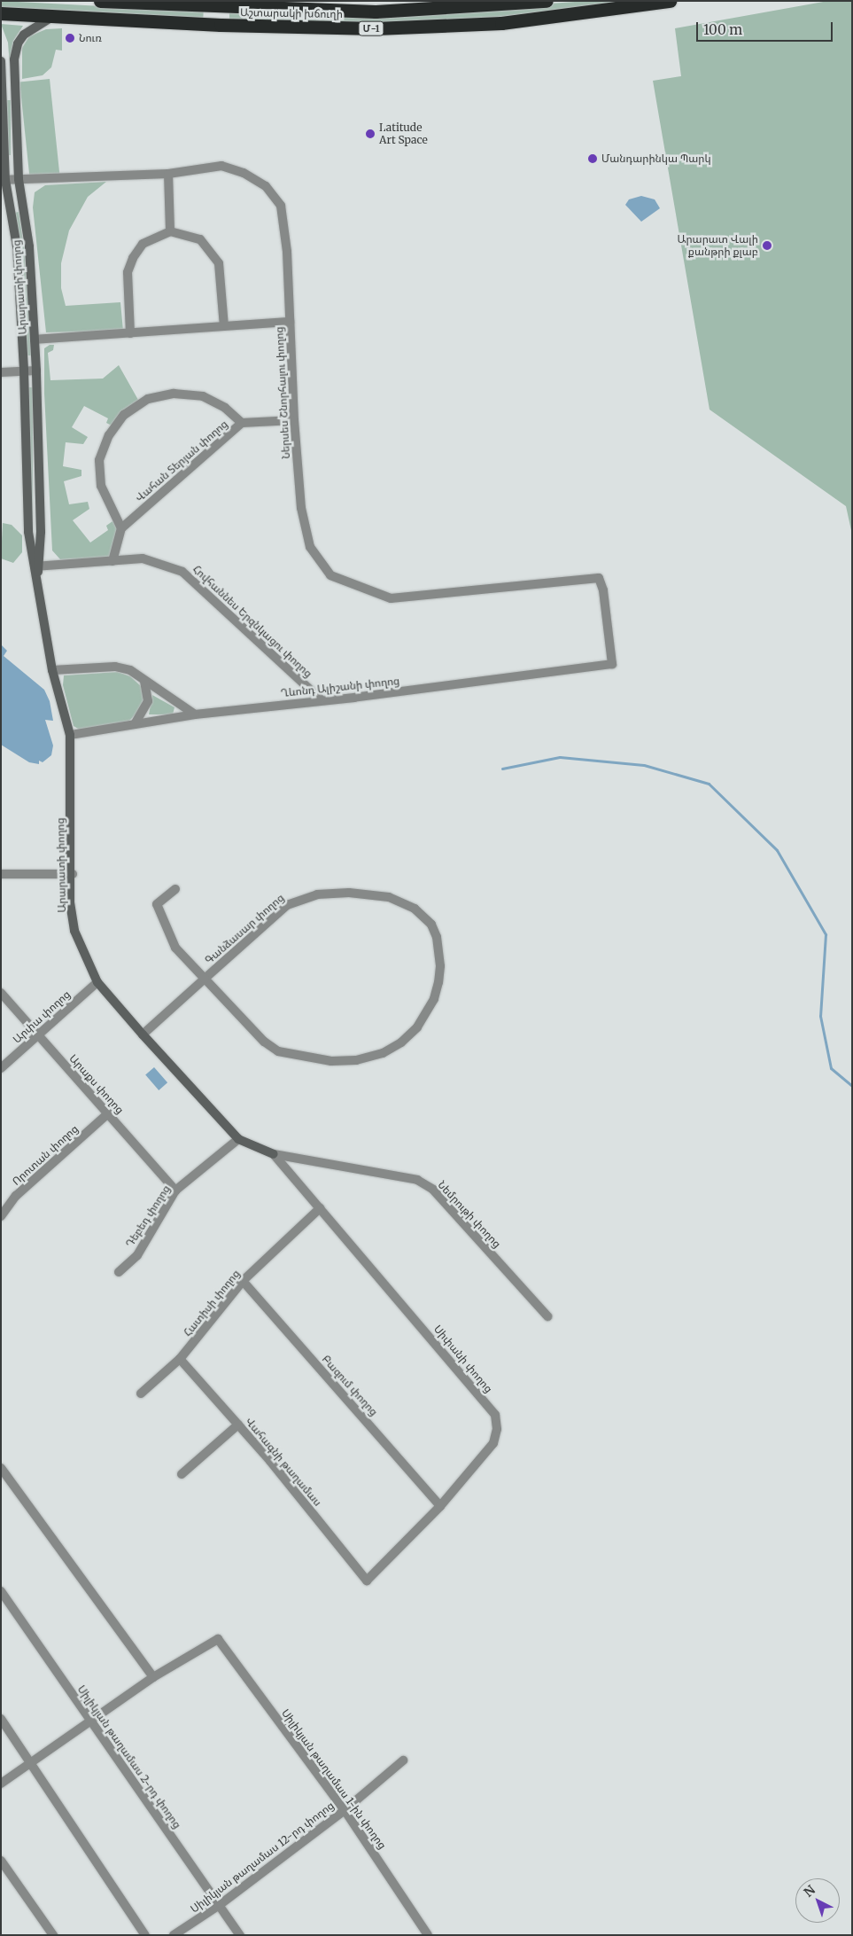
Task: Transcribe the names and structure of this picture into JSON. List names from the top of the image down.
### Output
{
  "streets": {
    "highway": ["Աշտարակի խճուղի", "Մ-1"],
    "street": [
      "Արարատի փողոց",
      "Ներսես Շնորհալու փողոց",
      "Վահան Տերյան փողոց",
      "Հովհաննես Երզնկացու փողոց",
      "Ղևոնդ Ալիշանի փողոց",
      "Գանձասար փողոց",
      "Արփա փողոց",
      "Արաքս փողոց",
      "Որոտան փողոց",
      "Նեմրութի փողոց",
      "Դեբեդ փողոց",
      "Հատիսի փողոց",
      "Սիփանի փողոց",
      "Բազում փողոց",
      "Վահագնի թաղամաս",
      "Սիլիկյան թաղամաս 2-րդ փողոց",
      "Սիլիկյան թաղամաս 1-ին փողոց",
      "Սիլիկյան թաղամաս 12-րդ փողոց"
    ]
  },
  "crossings": [
    ["Աշտարակի խճուղի", "Մ-1"],
    ["Աշտարակի խճուղի", "Արարատի փողոց"],
    ["Մ-1", "Արարատի փողոց"],
    ["Արարատի փողոց", "Ներսես Շնորհալու փողոց"],
    ["Արարատի փողոց", "Հովհաննես Երզնկացու փողոց"],
    ["Արարատի փողոց", "Ղևոնդ Ալիշանի փողոց"],
    ["Արարատի փողոց", "Գանձասար փողոց"],
    ["Արարատի փողոց", "Արփա փողոց"],
    ["Արարատի փողոց", "Նեմրութի փողոց"],
    ["Արարատի փողոց", "Դեբեդ փողոց"],
    ["Արարատի փողոց", "Սիփանի փողոց"],
    ["Ներսես Շնորհալու փողոց", "Վահան Տերյան փողոց"],
    ["Ներսես Շնորհալու փողոց", "Ղևոնդ Ալիշանի փողոց"],
    ["Հովհաննես Երզնկացու փողոց", "Ղևոնդ Ալիշանի փողոց"],
    ["Արփա փողոց", "Արաքս փողոց"],
    ["Արաքս փողոց", "Որոտան փողոց"],
    ["Արաքս փողոց", "Դեբեդ փողոց"],
    ["Նեմրութի փողոց", "Սիփանի փողոց"],
    ["Հատիսի փողոց", "Սիփանի փողոց"],
    ["Հատիսի փողոց", "Բազում փողոց"],
    ["Հատիսի փողոց", "Վահագնի թաղամաս"],
    ["Սիփանի փողոց", "Բազում փողոց"],
    ["Սիփանի փողոց", "Վահագնի թաղամաս"],
    ["Սիլիկյան թաղամաս 2-րդ փողոց", "Սիլիկյան թաղամաս 12-րդ փողոց"],
    ["Սիլիկյան թաղամաս 1-ին փողոց", "Սիլիկյան թաղամաս 12-րդ փողոց"]
  ],
  "places": [
    "Նուռ",
    "Latitude Art Space",
    "Մանդարինկա Պարկ",
    "Արարատ Վալի քանթրի քլաբ"
  ],
  "scale_bar": "100 m",
  "north": "top left"
}
